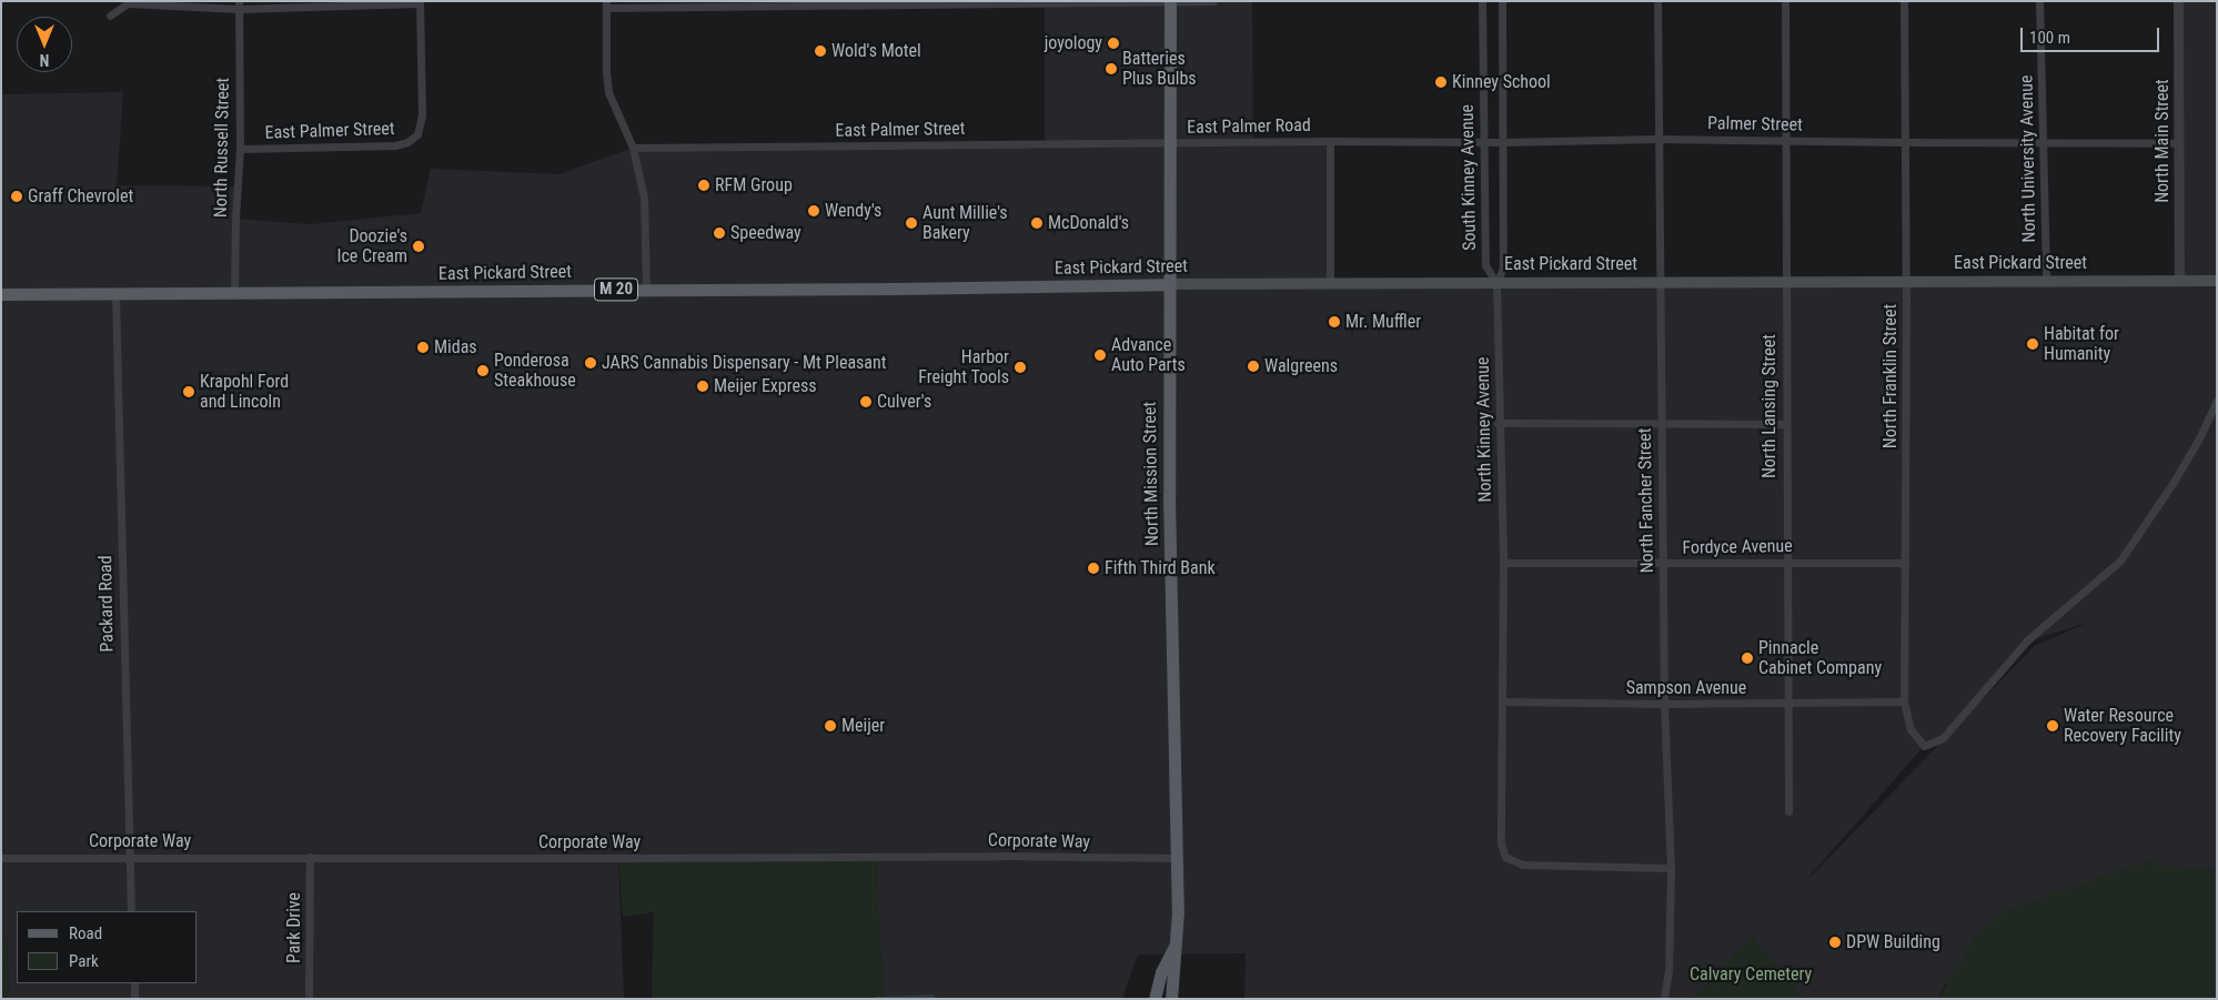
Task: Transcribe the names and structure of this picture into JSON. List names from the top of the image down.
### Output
{
  "streets": {
    "main road": ["East Pickard Street", "M 20", "North Mission Street"],
    "street": [
      "Palmer Street",
      "East Palmer Road",
      "East Palmer Street",
      "North Main Street",
      "North Russell Street",
      "North University Avenue",
      "South Kinney Avenue",
      "North Franklin Street",
      "North Lansing Street",
      "North Kinney Avenue",
      "North Fancher Street",
      "Fordyce Avenue",
      "Packard Road",
      "Sampson Avenue",
      "Corporate Way",
      "Park Drive"
    ]
  },
  "crossings": [
    ["Palmer Street", "East Palmer Road"],
    ["Palmer Street", "North Main Street"],
    ["Palmer Street", "North University Avenue"],
    ["Palmer Street", "South Kinney Avenue"],
    ["Palmer Street", "North Franklin Street"],
    ["Palmer Street", "North Lansing Street"],
    ["Palmer Street", "North Kinney Avenue"],
    ["Palmer Street", "North Fancher Street"],
    ["East Palmer Road", "East Palmer Street"],
    ["East Palmer Road", "North Mission Street"],
    ["East Palmer Street", "North Russell Street"],
    ["East Palmer Street", "North Mission Street"],
    ["North Main Street", "East Pickard Street"],
    ["North Russell Street", "East Pickard Street"],
    ["North University Avenue", "East Pickard Street"],
    ["South Kinney Avenue", "East Pickard Street"],
    ["South Kinney Avenue", "North Kinney Avenue"],
    ["East Pickard Street", "North Franklin Street"],
    ["East Pickard Street", "North Lansing Street"],
    ["East Pickard Street", "North Kinney Avenue"],
    ["East Pickard Street", "North Mission Street"],
    ["East Pickard Street", "North Fancher Street"],
    ["East Pickard Street", "Packard Road"],
    ["North Franklin Street", "Fordyce Avenue"],
    ["North Franklin Street", "Sampson Avenue"],
    ["North Lansing Street", "Fordyce Avenue"],
    ["North Lansing Street", "Sampson Avenue"],
    ["North Kinney Avenue", "North Fancher Street"],
    ["North Kinney Avenue", "Fordyce Avenue"],
    ["North Kinney Avenue", "Sampson Avenue"],
    ["North Mission Street", "Corporate Way"],
    ["North Fancher Street", "Fordyce Avenue"],
    ["North Fancher Street", "Sampson Avenue"],
    ["Packard Road", "Corporate Way"],
    ["Corporate Way", "Park Drive"]
  ],
  "parks": ["Calvary Cemetery"],
  "places": [
    "joyology",
    "Wold's Motel",
    "Batteries Plus Bulbs",
    "Kinney School",
    "RFM Group",
    "Graff Chevrolet",
    "Wendy's",
    "Aunt Millie's Bakery",
    "McDonald's",
    "Speedway",
    "Doozie's Ice Cream",
    "Mr. Muffler",
    "Habitat for Humanity",
    "Midas",
    "Advance Auto Parts",
    "JARS Cannabis Dispensary - Mt Pleasant",
    "Walgreens",
    "Harbor Freight Tools",
    "Ponderosa Steakhouse",
    "Meijer Express",
    "Krapohl Ford and Lincoln",
    "Culver's",
    "Fifth Third Bank",
    "Pinnacle Cabinet Company",
    "Meijer",
    "Water Resource Recovery Facility",
    "DPW Building"
  ],
  "legend": ["Road", "Park"],
  "scale_bar": "100 m",
  "north": "bottom"
}
